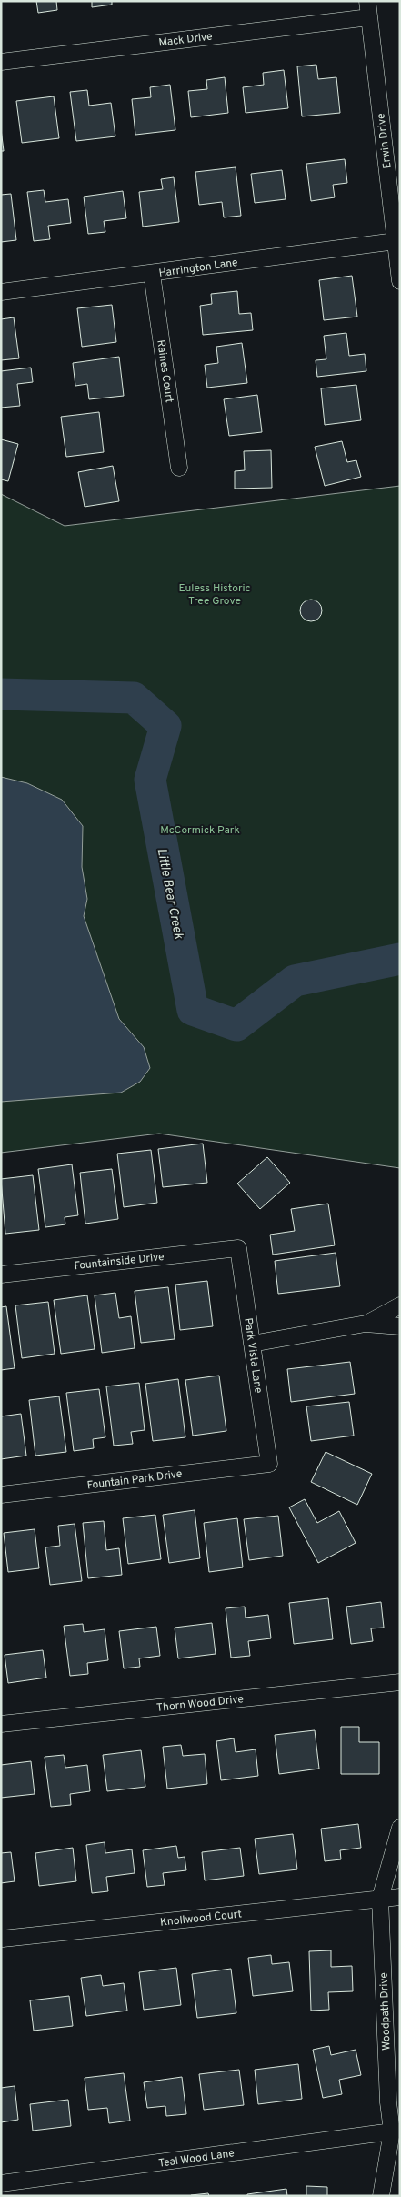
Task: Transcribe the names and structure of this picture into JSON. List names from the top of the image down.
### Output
{
  "streets": {
    "street": [
      "Mack Drive",
      "Erwin Drive",
      "Harrington Lane",
      "Raines Court",
      "Fountainside Drive",
      "Park Vista Lane",
      "Fountain Park Drive",
      "Thorn Wood Drive",
      "Knollwood Court",
      "Woodpath Drive",
      "Teal Wood Lane"
    ]
  },
  "crossings": [
    ["Mack Drive", "Erwin Drive"],
    ["Erwin Drive", "Harrington Lane"],
    ["Harrington Lane", "Raines Court"],
    ["Fountainside Drive", "Park Vista Lane"],
    ["Park Vista Lane", "Fountain Park Drive"],
    ["Knollwood Court", "Woodpath Drive"],
    ["Woodpath Drive", "Teal Wood Lane"]
  ],
  "water": ["Little Bear Creek"],
  "parks": ["Euless Historic Tree Grove", "McCormick Park"]
}
